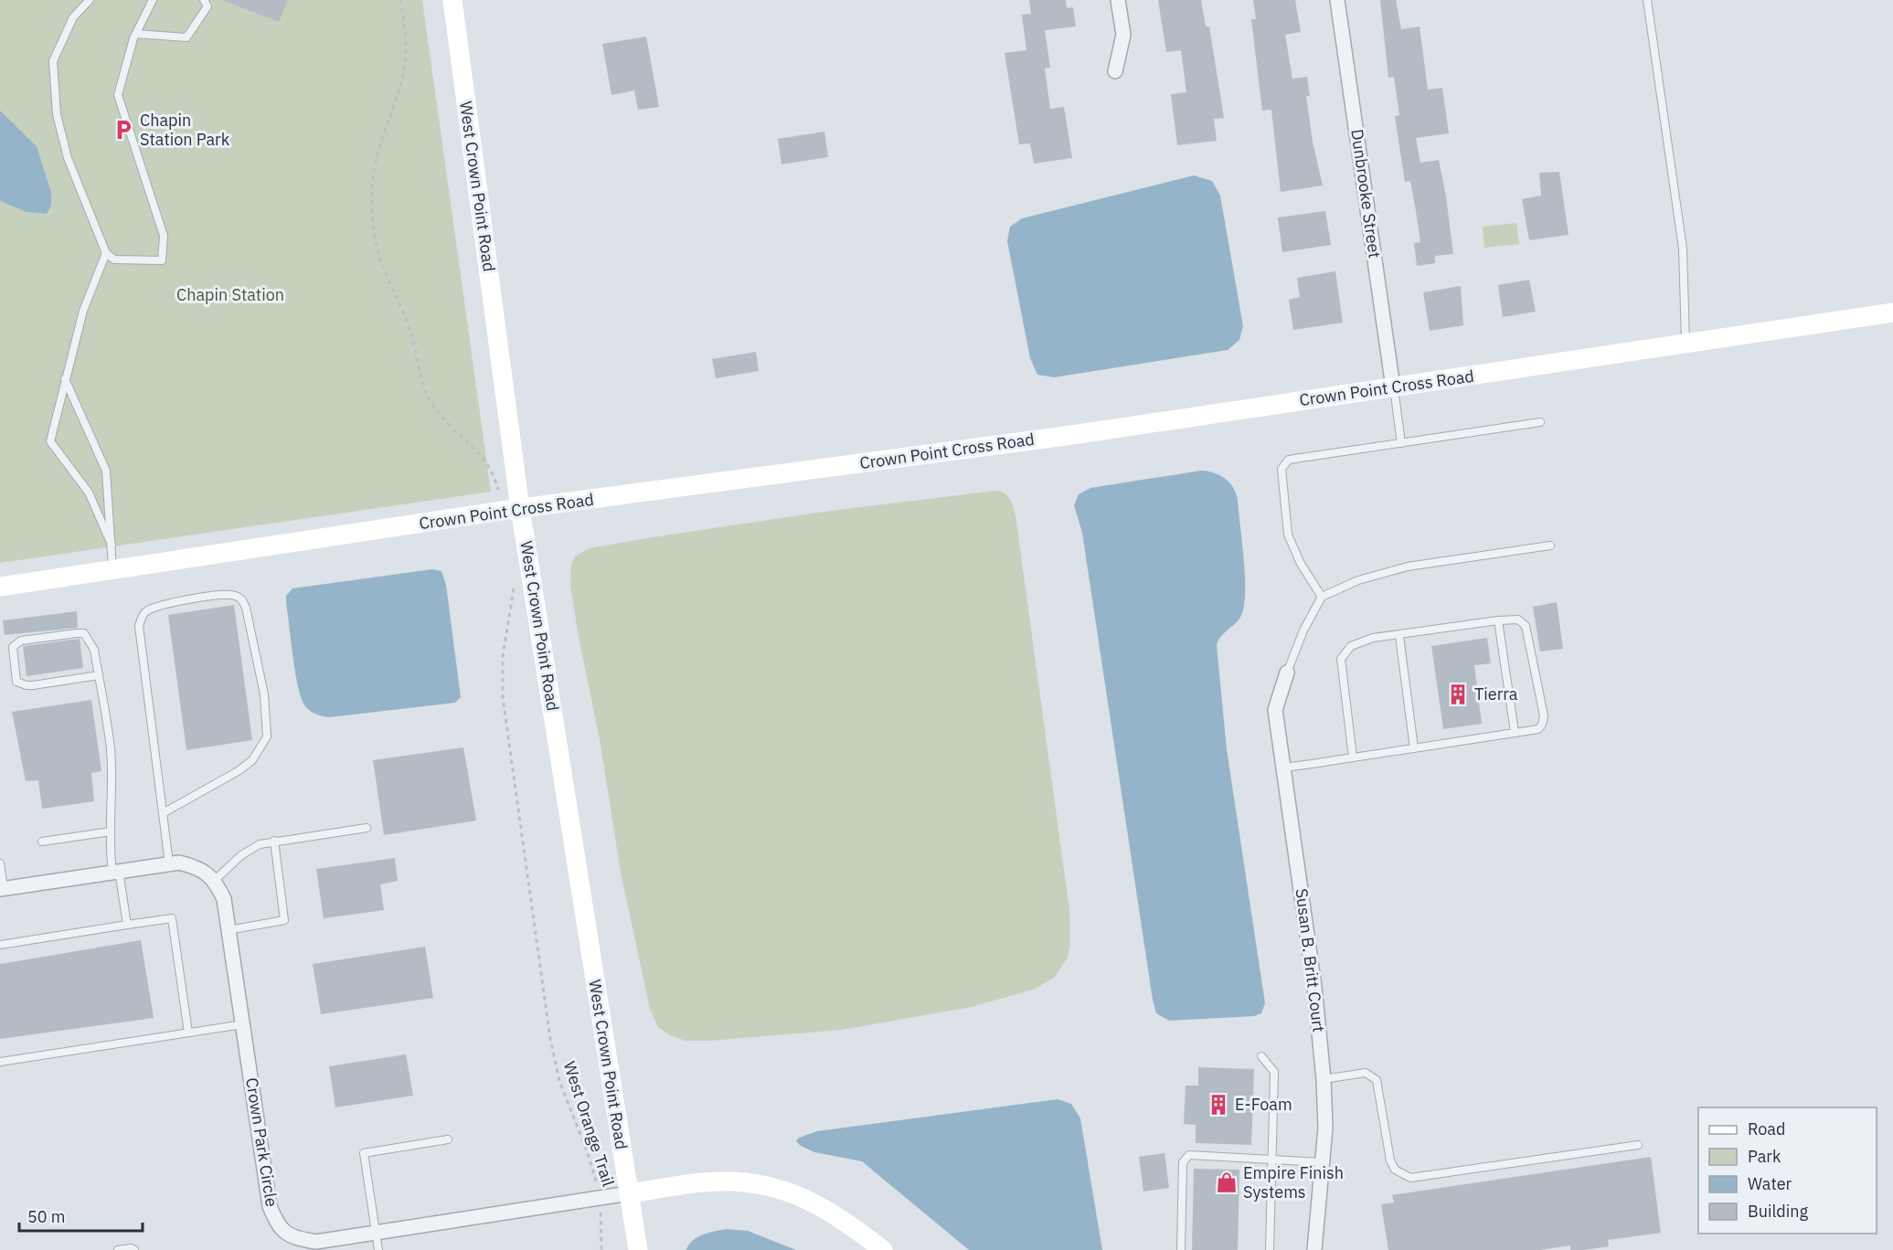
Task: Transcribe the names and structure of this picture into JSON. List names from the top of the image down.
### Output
{
  "streets": {
    "street": [
      "West Crown Point Road",
      "Dunbrooke Street",
      "Crown Point Cross Road",
      "Susan B. Britt Court",
      "Crown Park Circle"
    ],
    "path": ["West Orange Trail"]
  },
  "crossings": [
    ["West Crown Point Road", "Crown Point Cross Road"],
    ["West Crown Point Road", "Crown Park Circle"],
    ["Dunbrooke Street", "Crown Point Cross Road"],
    ["West Orange Trail", "Crown Park Circle"]
  ],
  "parks": ["Chapin Station"],
  "places": {
    "parking": ["Chapin Station Park"],
    "building": ["Tierra", "E-Foam"],
    "shop": ["Empire Finish Systems"]
  },
  "legend": [
    "Road",
    "Park",
    "Water",
    "Building"
  ],
  "scale_bar": "50 m"
}
